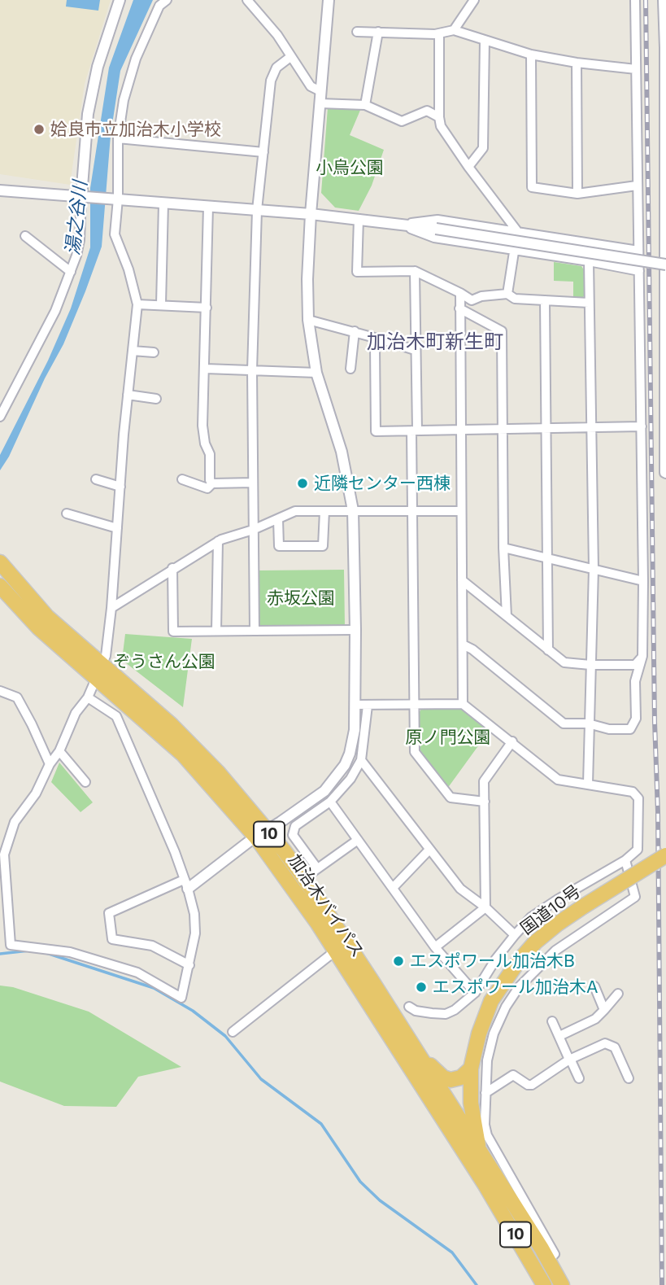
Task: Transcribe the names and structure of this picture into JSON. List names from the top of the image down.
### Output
{
  "streets": {
    "highway": ["10", "加治木バイパス", "国道10号"]
  },
  "crossings": [
    ["10", "加治木バイパス"],
    ["10", "国道10号"],
    ["加治木バイパス", "国道10号"]
  ],
  "districts": ["加治木町新生町"],
  "water": ["湯之谷川"],
  "parks": [
    "小烏公園",
    "赤坂公園",
    "ぞうさん公園",
    "原ノ門公園"
  ],
  "places": [
    "姶良市立加治木小学校",
    "近隣センター西棟",
    "エスポワール加治木B",
    "エスポワール加治木A"
  ]
}
